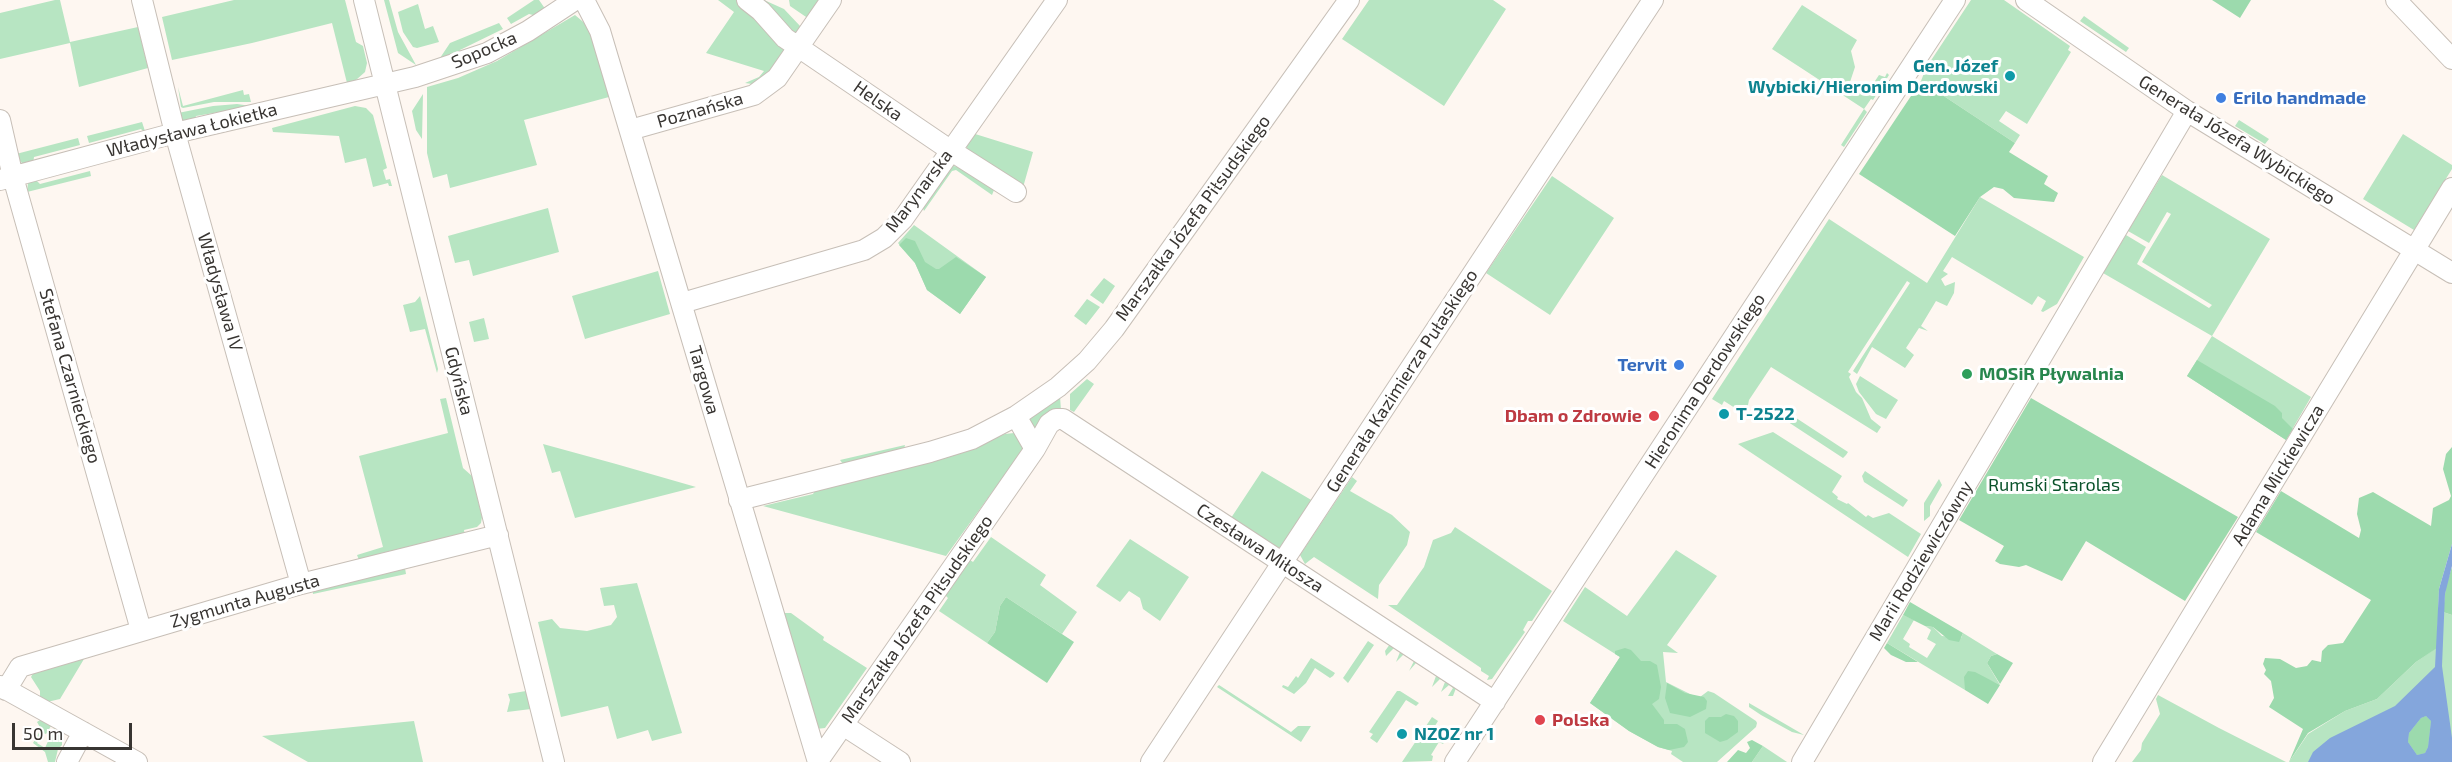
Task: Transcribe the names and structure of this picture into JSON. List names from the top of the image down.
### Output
{
  "streets": {
    "street": [
      "Sopocka",
      "Helska",
      "Poznańska",
      "Władysława Łokietka",
      "Generała Józefa Wybickiego",
      "Marynarska",
      "Marszałka Józefa Piłsudskiego",
      "Władysława IV",
      "Stefana Czarnieckiego",
      "Targowa",
      "Gdyńska",
      "Generała Kazimierza Pułaskiego",
      "Hieronima Derdowskiego",
      "Adama Mickiewicza",
      "Czesława Miłosza",
      "Marii Rodziewiczówny",
      "Zygmunta Augusta"
    ]
  },
  "crossings": [
    ["Sopocka", "Władysława Łokietka"],
    ["Sopocka", "Gdyńska"],
    ["Helska", "Poznańska"],
    ["Helska", "Marynarska"],
    ["Poznańska", "Targowa"],
    ["Władysława Łokietka", "Władysława IV"],
    ["Władysława Łokietka", "Stefana Czarnieckiego"],
    ["Władysława Łokietka", "Gdyńska"],
    ["Generała Józefa Wybickiego", "Adama Mickiewicza"],
    ["Generała Józefa Wybickiego", "Marii Rodziewiczówny"],
    ["Marynarska", "Targowa"],
    ["Marszałka Józefa Piłsudskiego", "Targowa"],
    ["Marszałka Józefa Piłsudskiego", "Czesława Miłosza"],
    ["Władysława IV", "Zygmunta Augusta"],
    ["Stefana Czarnieckiego", "Zygmunta Augusta"],
    ["Gdyńska", "Zygmunta Augusta"],
    ["Generała Kazimierza Pułaskiego", "Czesława Miłosza"],
    ["Hieronima Derdowskiego", "Czesława Miłosza"]
  ],
  "parks": ["Rumski Starolas"],
  "places": [
    "Gen. Józef Wybicki/Hieronim Derdowski",
    "Erilo handmade",
    "Tervit",
    "MOSiR Pływalnia",
    "T-2522",
    "Dbam o Zdrowie",
    "Polska",
    "NZOZ nr 1"
  ],
  "scale_bar": "50 m"
}
